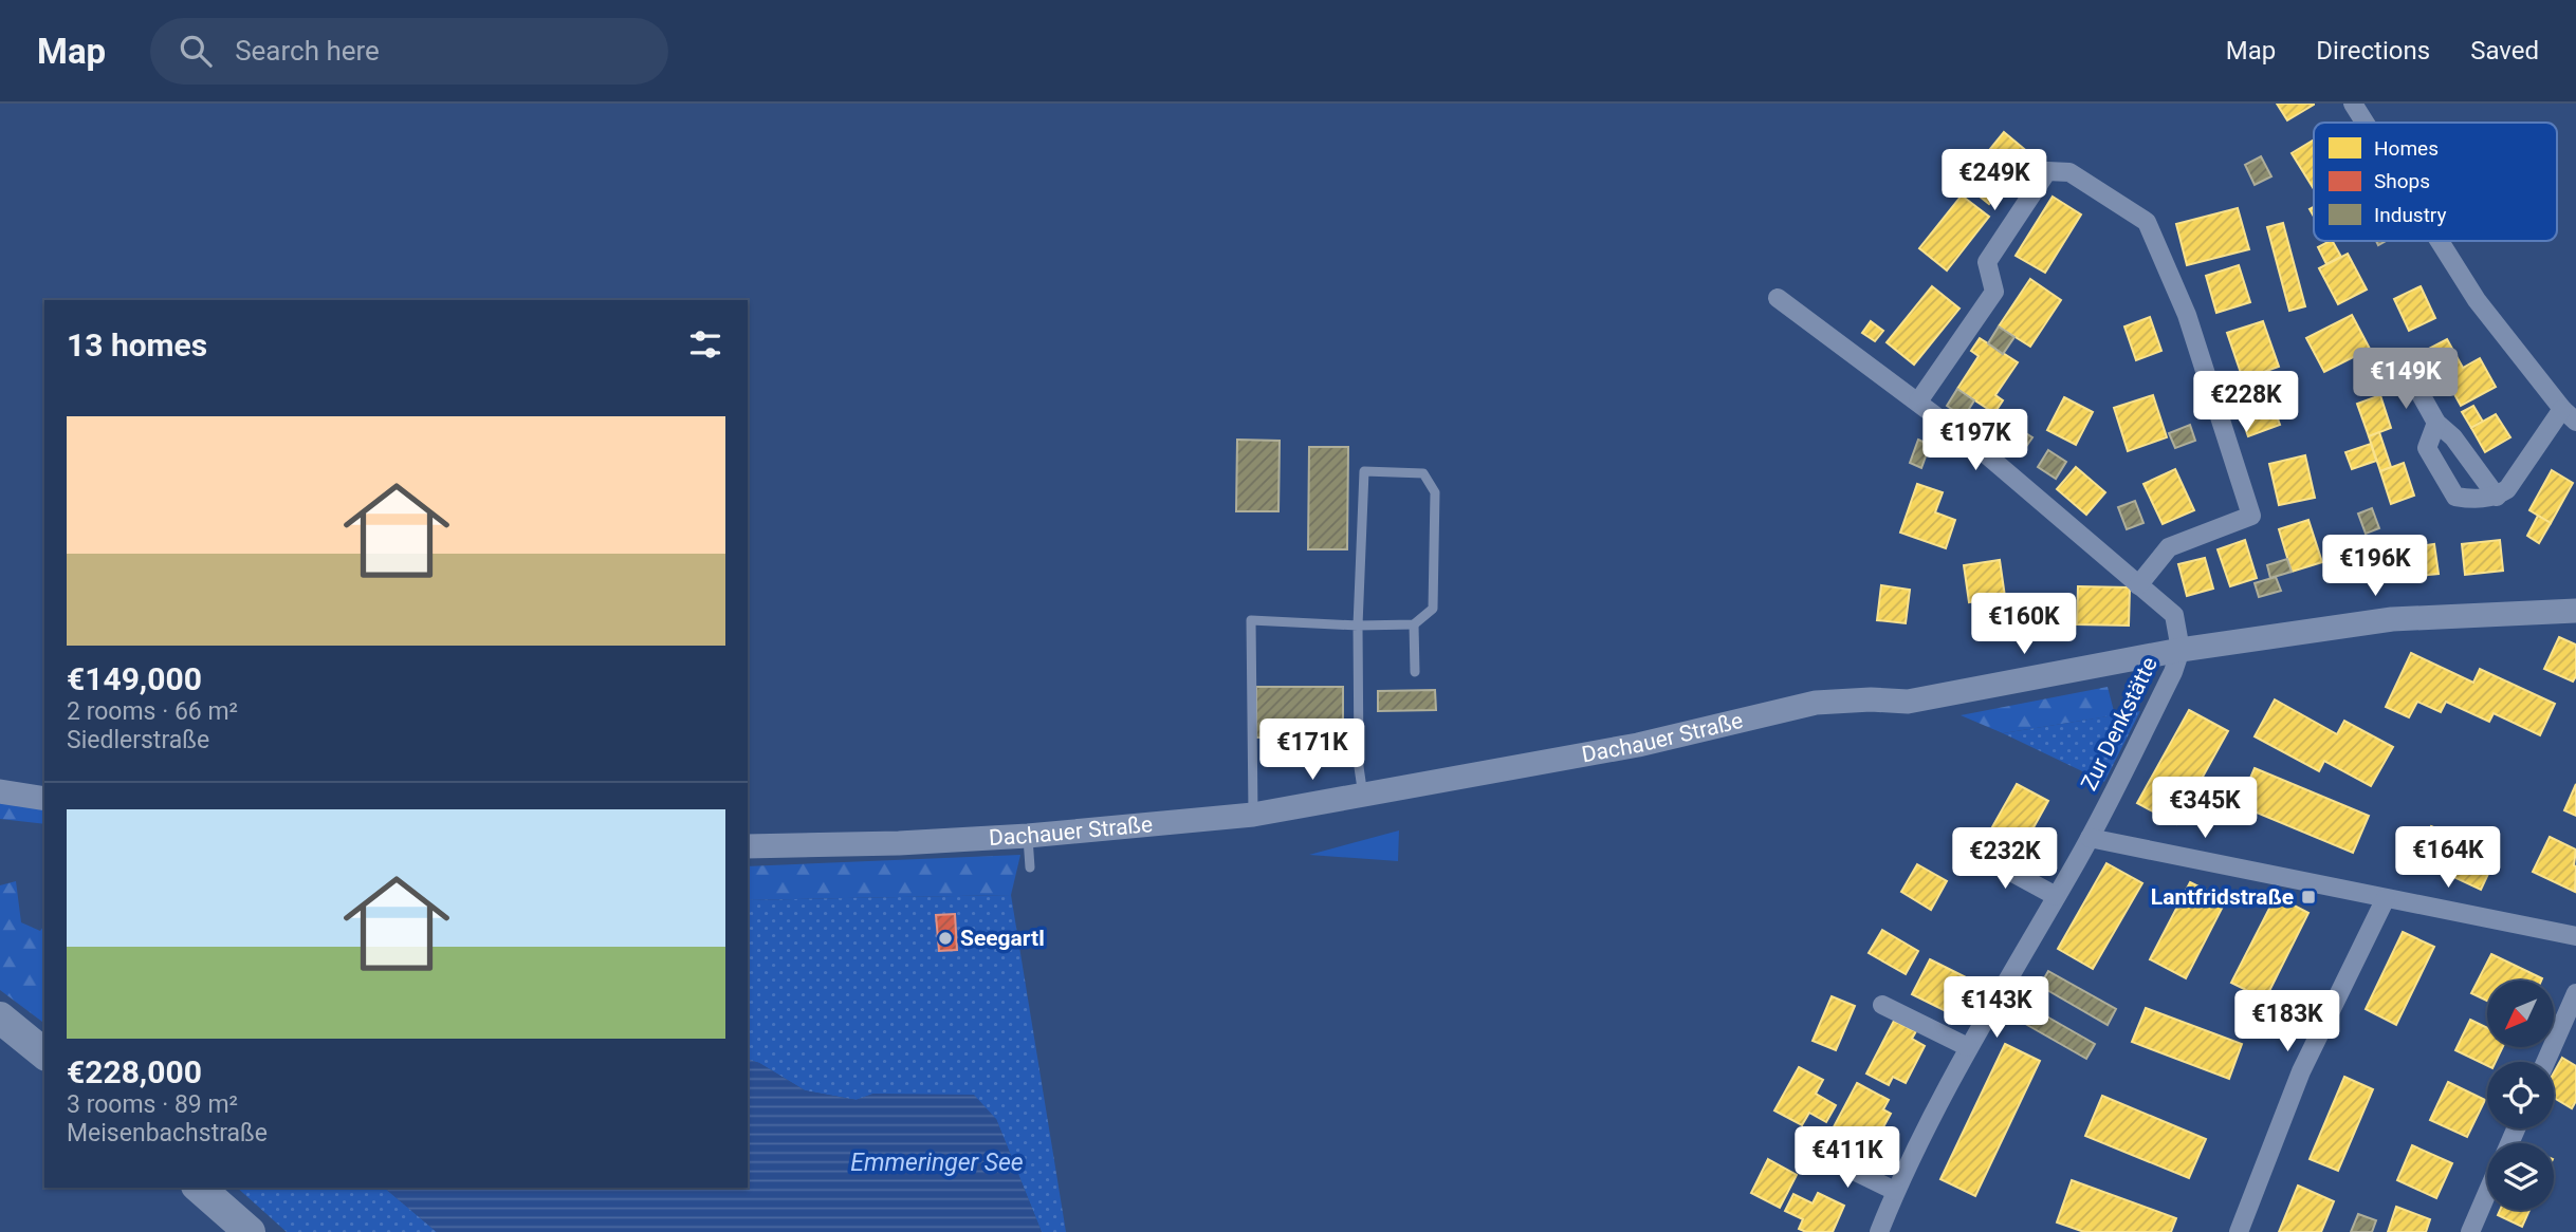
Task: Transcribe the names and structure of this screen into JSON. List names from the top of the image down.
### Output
{
  "streets": {
    "street": ["Zur Denkstätte", "Dachauer Straße"]
  },
  "crossings": [
    ["Zur Denkstätte", "Dachauer Straße"]
  ],
  "water": ["Emmeringer See"],
  "places": {
    "transit": ["Lantfridstraße"],
    "other": ["Seegartl"]
  },
  "legend": ["Homes", "Shops", "Industry"],
  "north": "bottom left",
  "page": {
    "header": "Map",
    "search": "Search here",
    "nav": ["Map", "Directions", "Saved"],
    "price": [
      "€249K",
      "€149K",
      "€228K",
      "€197K",
      "€196K",
      "€160K",
      "€171K",
      "€345K",
      "€164K",
      "€232K",
      "€143K",
      "€183K",
      "€411K"
    ],
    "heading": "13 homes",
    "list": [
      {
        "name": "€149,000",
        "note": "2 rooms · 66 m² · Siedlerstraße"
      },
      {
        "name": "€228,000",
        "note": "3 rooms · 89 m² · Meisenbachstraße"
      }
    ]
  }
}
